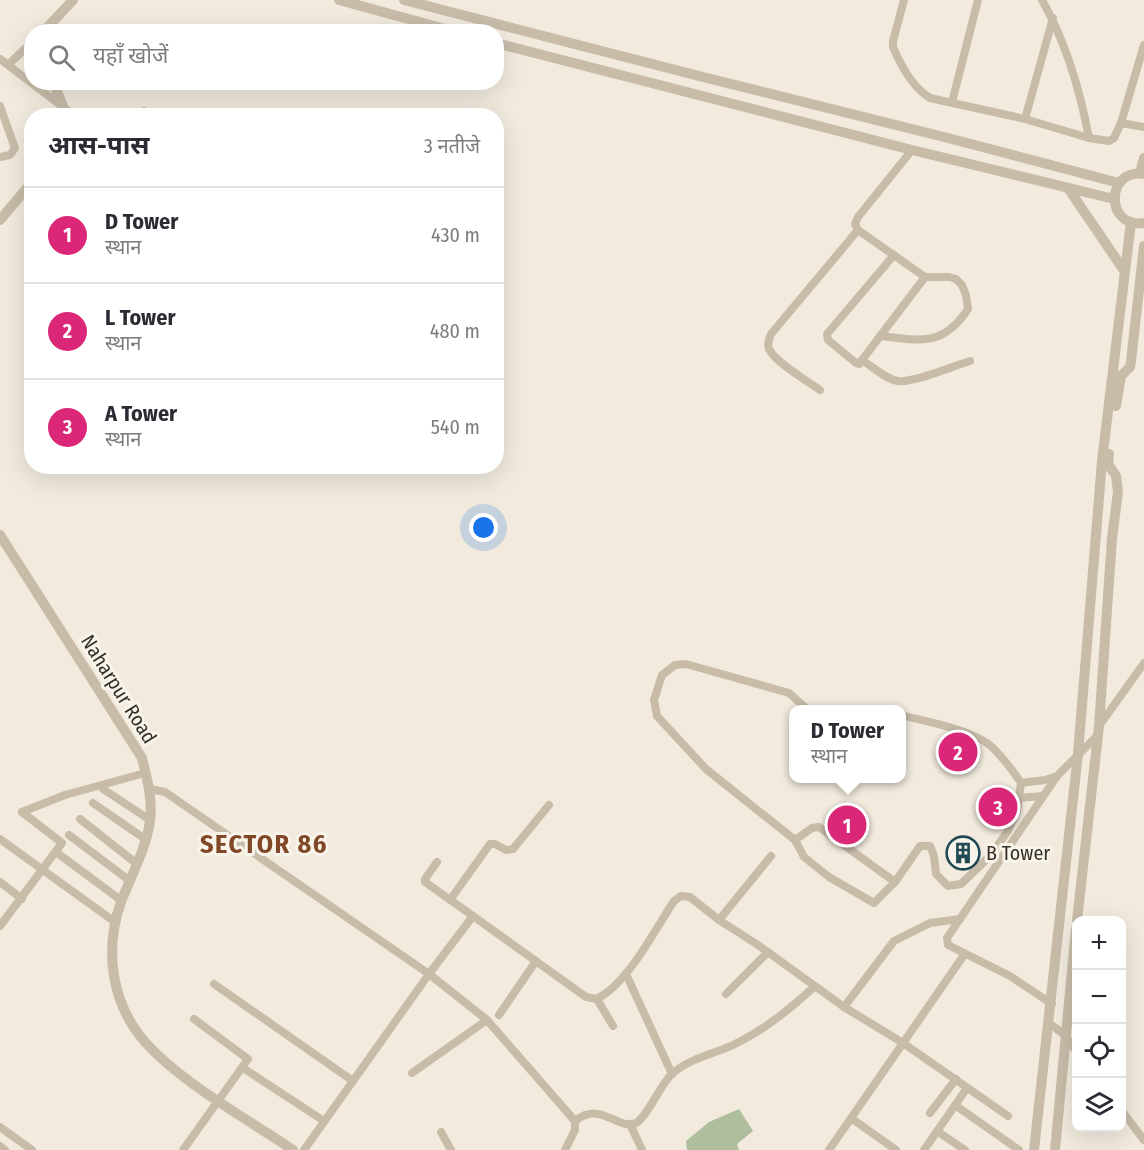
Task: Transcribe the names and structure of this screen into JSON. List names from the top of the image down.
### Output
{
  "streets": {
    "street": ["Naharpur Road"]
  },
  "districts": ["SECTOR 86"],
  "places": {
    "building": ["B Tower"]
  },
  "page": {
    "search": "यहाँ खोजें",
    "heading": ["आस-पास", "3 नतीजे"],
    "list": [
      {
        "mark": "1",
        "name": "D Tower",
        "note": "स्थान",
        "value": "430 m"
      },
      {
        "mark": "2",
        "name": "L Tower",
        "note": "स्थान",
        "value": "480 m"
      },
      {
        "mark": "3",
        "name": "A Tower",
        "note": "स्थान",
        "value": "540 m"
      }
    ],
    "popup": ["D Tower", "स्थान"],
    "pins": ["2", "3", "1"],
    "map_buttons": ["+", "−"]
  }
}
